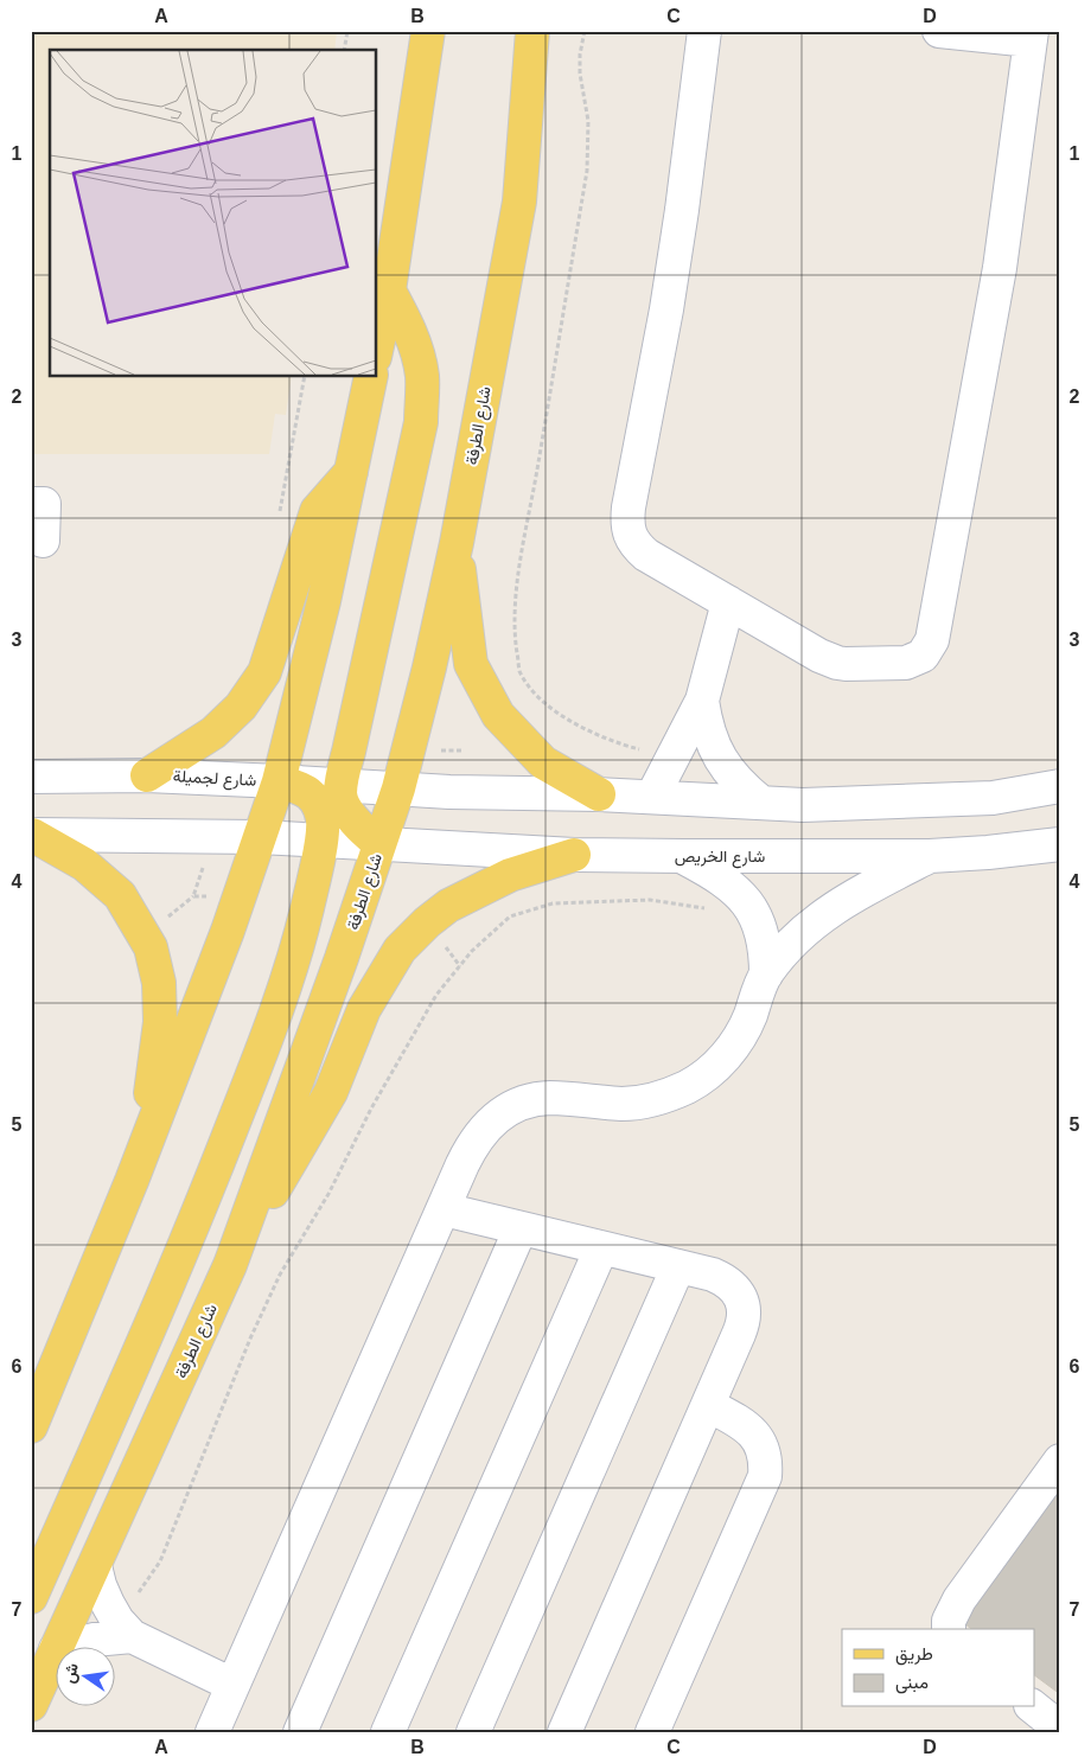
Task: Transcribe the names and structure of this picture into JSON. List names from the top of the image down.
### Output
{
  "streets": {
    "main road": ["شارع الطرفة"],
    "street": ["شارع لجميلة", "شارع الخريص"]
  },
  "crossings": [
    ["شارع الطرفة", "شارع لجميلة"],
    ["شارع الطرفة", "شارع الخريص"]
  ],
  "legend": ["طريق", "مبنى"],
  "north": "left",
  "grid": {
    "columns": [
      "A",
      "B",
      "C",
      "D"
    ],
    "rows": [
      "1",
      "2",
      "3",
      "4",
      "5",
      "6",
      "7"
    ]
  }
}
